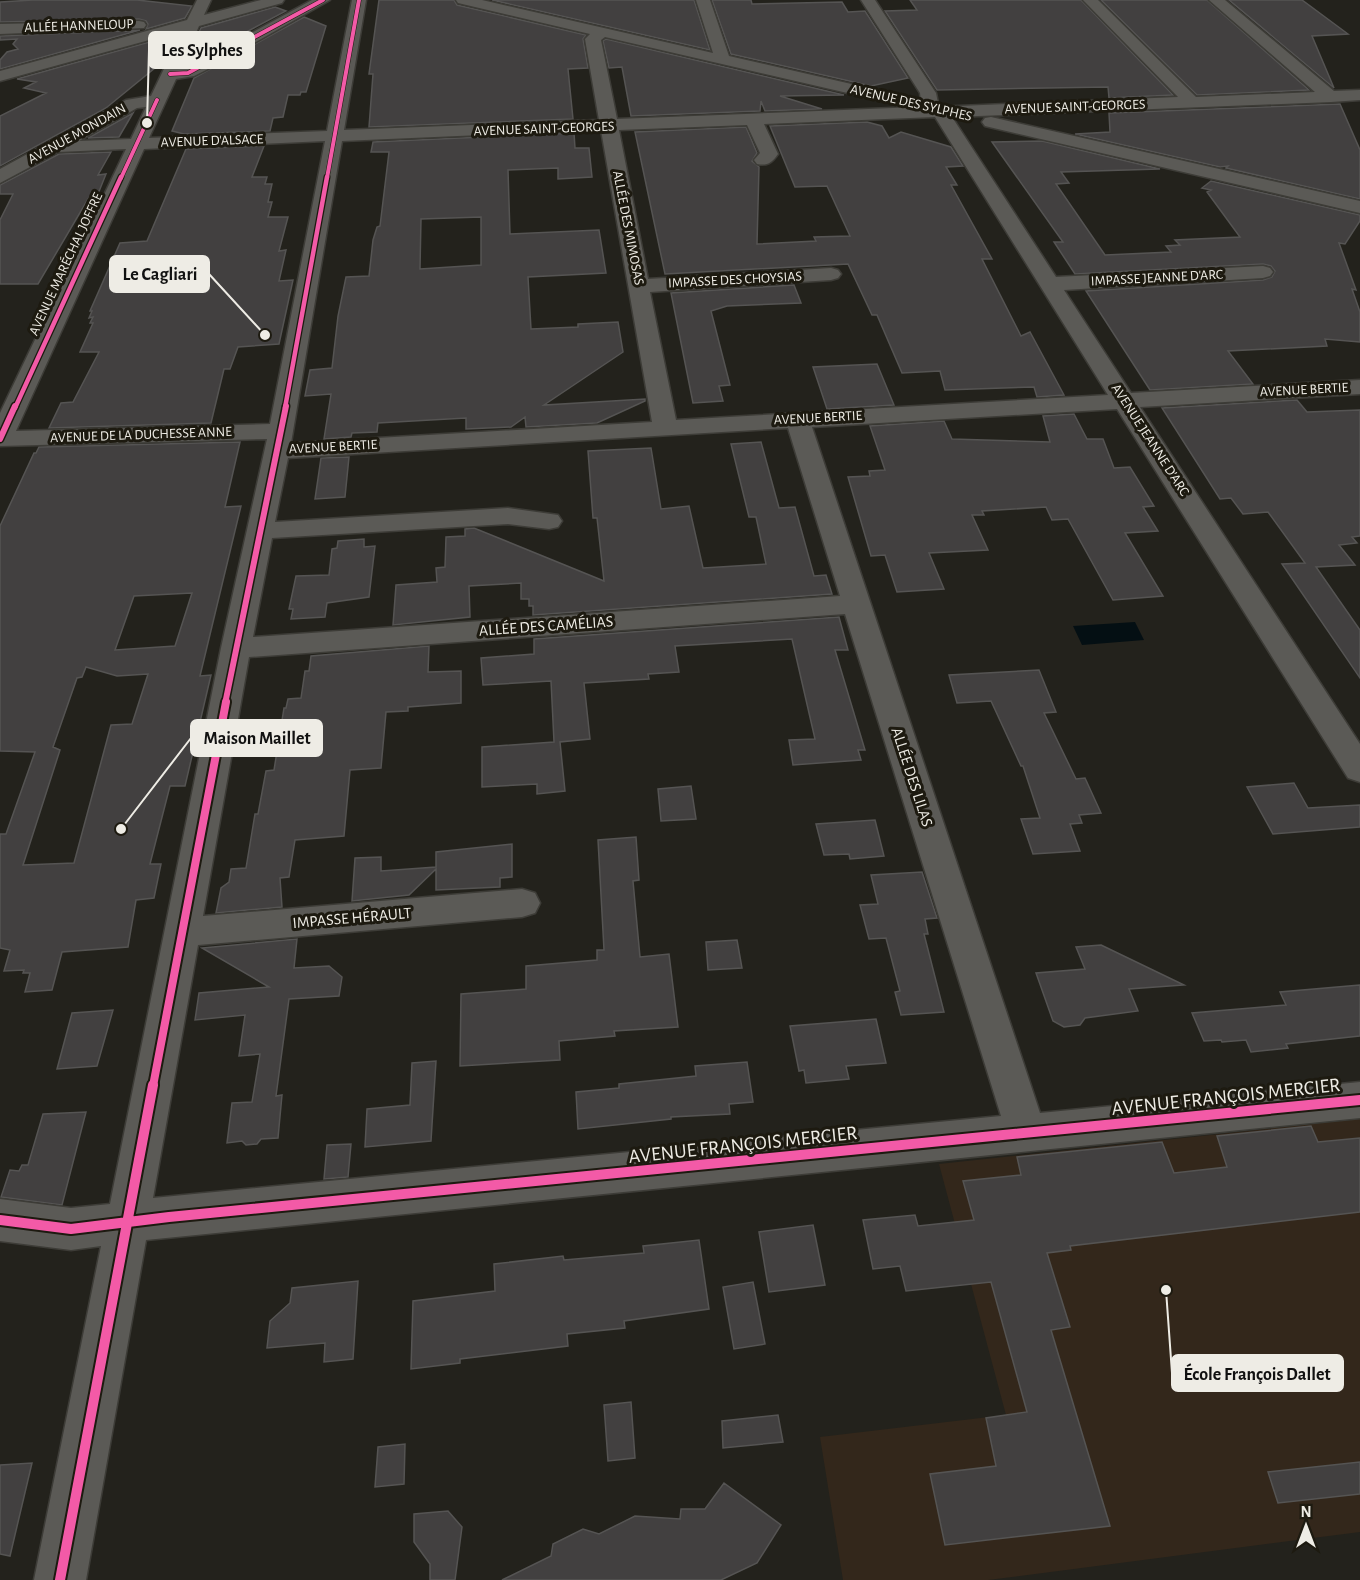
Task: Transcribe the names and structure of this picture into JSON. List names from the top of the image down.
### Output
{
  "streets": {
    "street": [
      "ALLÉE HANNELOUP",
      "AVENUE DES SYLPHES",
      "AVENUE SAINT-GEORGES",
      "AVENUE MONDAIN",
      "AVENUE D'ALSACE",
      "ALLÉE DES MIMOSAS",
      "AVENUE MARÉCHAL JOFFRE",
      "IMPASSE JEANNE D'ARC",
      "IMPASSE DES CHOYSIAS",
      "AVENUE BERTIE",
      "AVENUE DE LA DUCHESSE ANNE",
      "AVENUE JEANNE D'ARC",
      "ALLÉE DES CAMÉLIAS",
      "ALLÉE DES LILAS",
      "IMPASSE HÉRAULT",
      "AVENUE FRANÇOIS MERCIER"
    ]
  },
  "crossings": [
    ["ALLÉE HANNELOUP", "AVENUE MARÉCHAL JOFFRE"],
    ["AVENUE DES SYLPHES", "AVENUE SAINT-GEORGES"],
    ["AVENUE DES SYLPHES", "ALLÉE DES MIMOSAS"],
    ["AVENUE DES SYLPHES", "AVENUE JEANNE D'ARC"],
    ["AVENUE SAINT-GEORGES", "AVENUE D'ALSACE"],
    ["AVENUE SAINT-GEORGES", "ALLÉE DES MIMOSAS"],
    ["AVENUE SAINT-GEORGES", "AVENUE JEANNE D'ARC"],
    ["AVENUE MONDAIN", "AVENUE D'ALSACE"],
    ["AVENUE MONDAIN", "AVENUE MARÉCHAL JOFFRE"],
    ["AVENUE D'ALSACE", "AVENUE MARÉCHAL JOFFRE"],
    ["ALLÉE DES MIMOSAS", "IMPASSE DES CHOYSIAS"],
    ["ALLÉE DES MIMOSAS", "AVENUE BERTIE"],
    ["AVENUE MARÉCHAL JOFFRE", "AVENUE DE LA DUCHESSE ANNE"],
    ["IMPASSE JEANNE D'ARC", "AVENUE JEANNE D'ARC"],
    ["AVENUE BERTIE", "AVENUE DE LA DUCHESSE ANNE"],
    ["AVENUE BERTIE", "AVENUE JEANNE D'ARC"],
    ["AVENUE BERTIE", "ALLÉE DES LILAS"],
    ["ALLÉE DES CAMÉLIAS", "ALLÉE DES LILAS"],
    ["ALLÉE DES LILAS", "AVENUE FRANÇOIS MERCIER"]
  ],
  "places": [
    "Les Sylphes",
    "Le Cagliari",
    "Maison Maillet",
    "École François Dallet"
  ],
  "north": "top"
}
